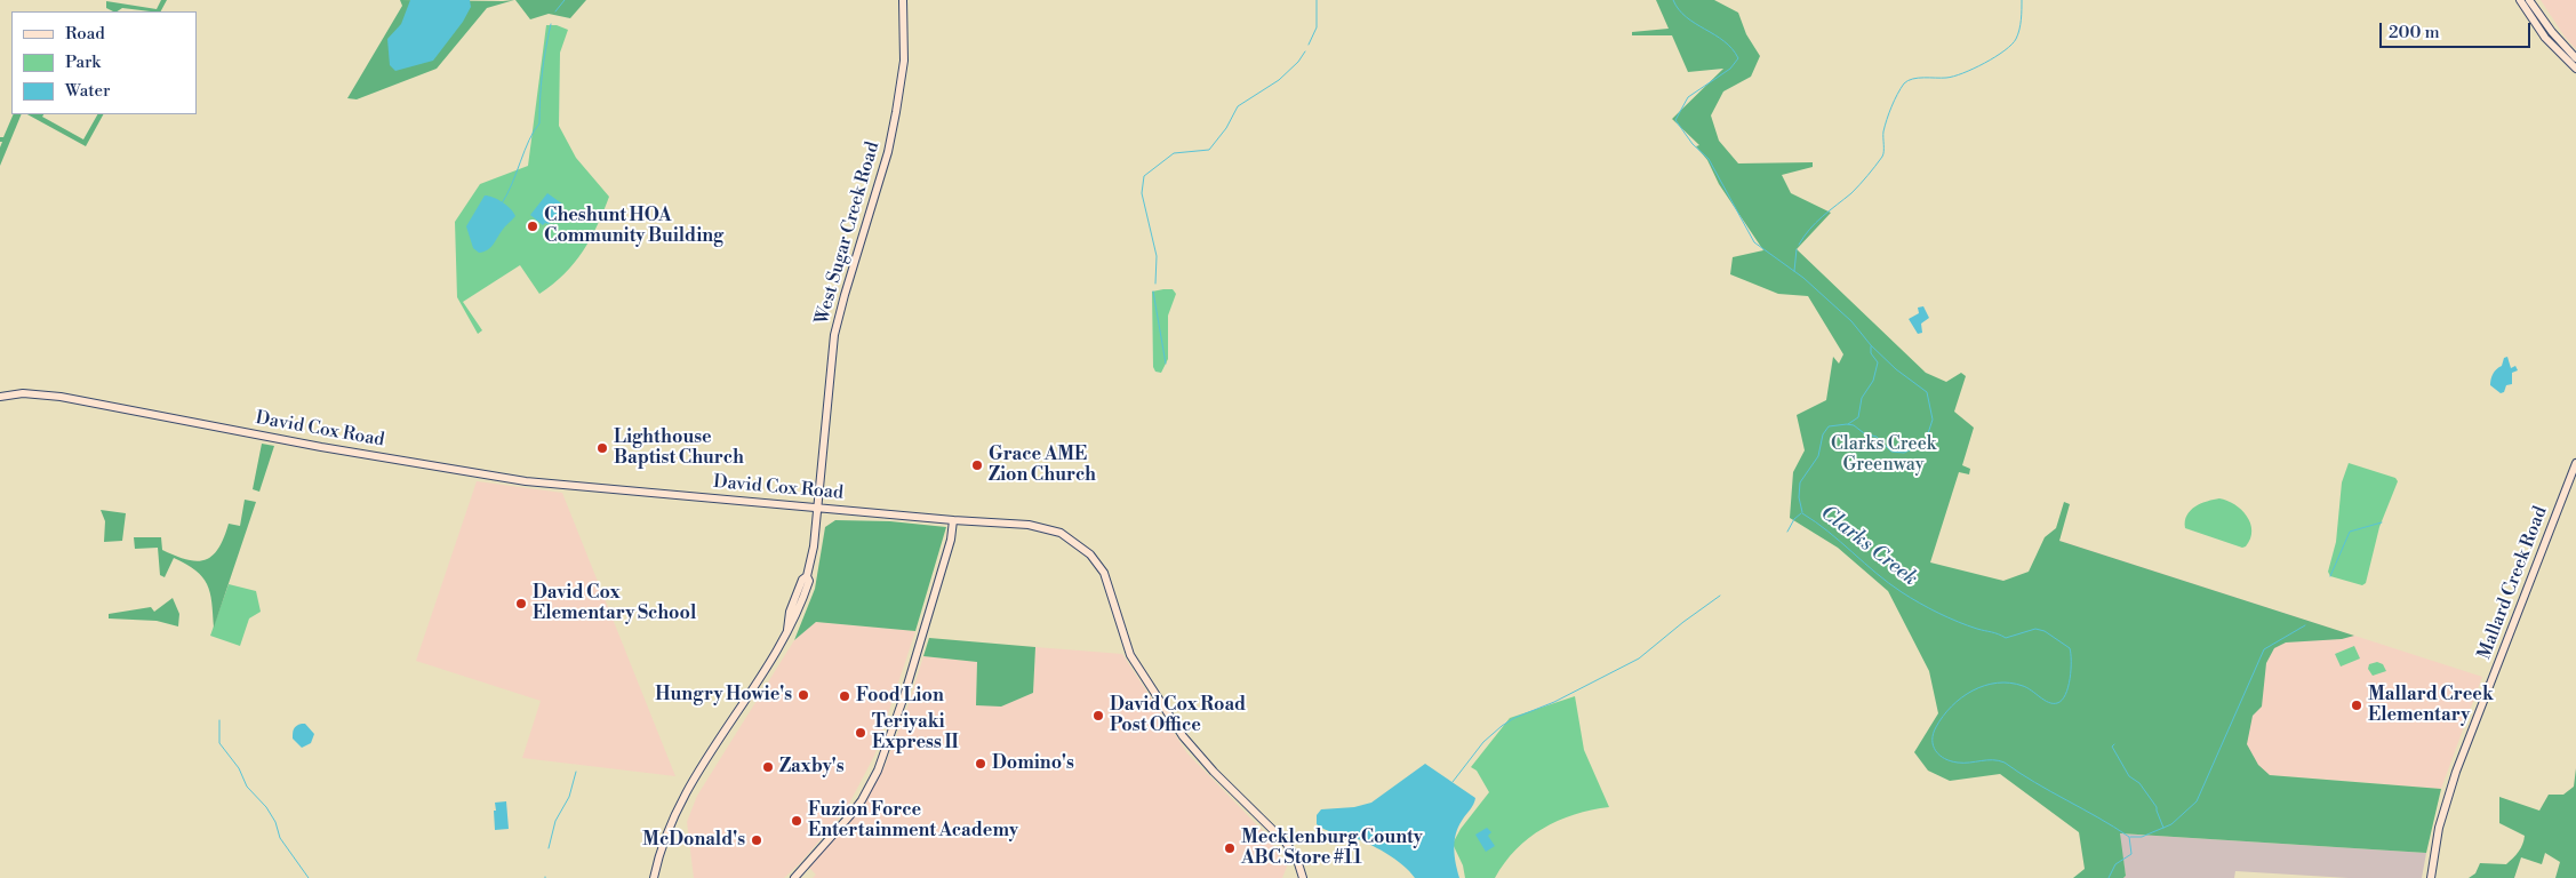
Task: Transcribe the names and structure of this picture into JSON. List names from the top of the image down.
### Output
{
  "streets": {
    "main road": ["West Sugar Creek Road", "David Cox Road", "Mallard Creek Road"]
  },
  "crossings": [
    ["West Sugar Creek Road", "David Cox Road"]
  ],
  "water": ["Clarks Creek"],
  "parks": ["Clarks Creek Greenway"],
  "places": [
    "Cheshunt HOA Community Building",
    "Lighthouse Baptist Church",
    "Grace AME Zion Church",
    "David Cox Elementary School",
    "Hungry Howie's",
    "Food Lion",
    "Mallard Creek Elementary",
    "David Cox Road Post Office",
    "Teriyaki Express II",
    "Domino's",
    "Zaxby's",
    "Fuzion Force Entertainment Academy",
    "McDonald's",
    "Mecklenburg County ABC Store #11"
  ],
  "legend": ["Road", "Park", "Water"],
  "scale_bar": "200 m"
}
